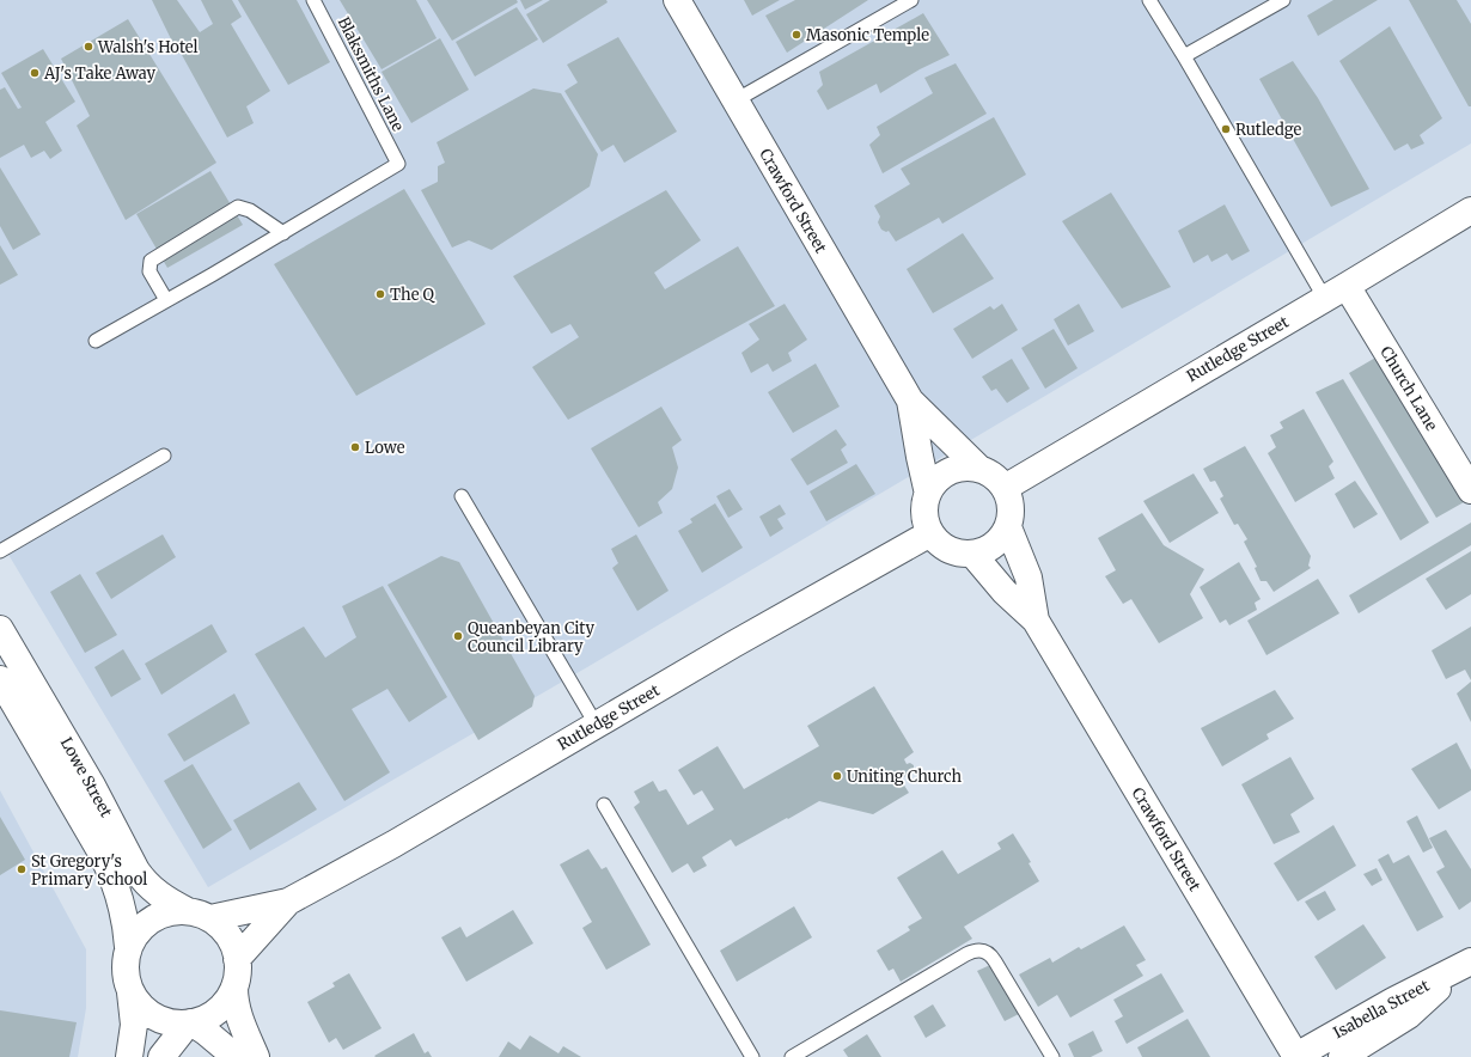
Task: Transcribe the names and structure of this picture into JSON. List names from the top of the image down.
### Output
{
  "streets": {
    "street": [
      "Crawford Street",
      "Rutledge Street",
      "Church Lane",
      "Lowe Street",
      "Isabella Street"
    ],
    "lane": ["Blaksmiths Lane"]
  },
  "crossings": [
    ["Crawford Street", "Rutledge Street"],
    ["Crawford Street", "Isabella Street"],
    ["Rutledge Street", "Church Lane"],
    ["Rutledge Street", "Lowe Street"]
  ],
  "places": [
    "Masonic Temple",
    "Walsh's Hotel",
    "AJ's Take Away",
    "Rutledge",
    "The Q",
    "Lowe",
    "Queanbeyan City Council Library",
    "Uniting Church",
    "St Gregory's Primary School"
  ]
}
